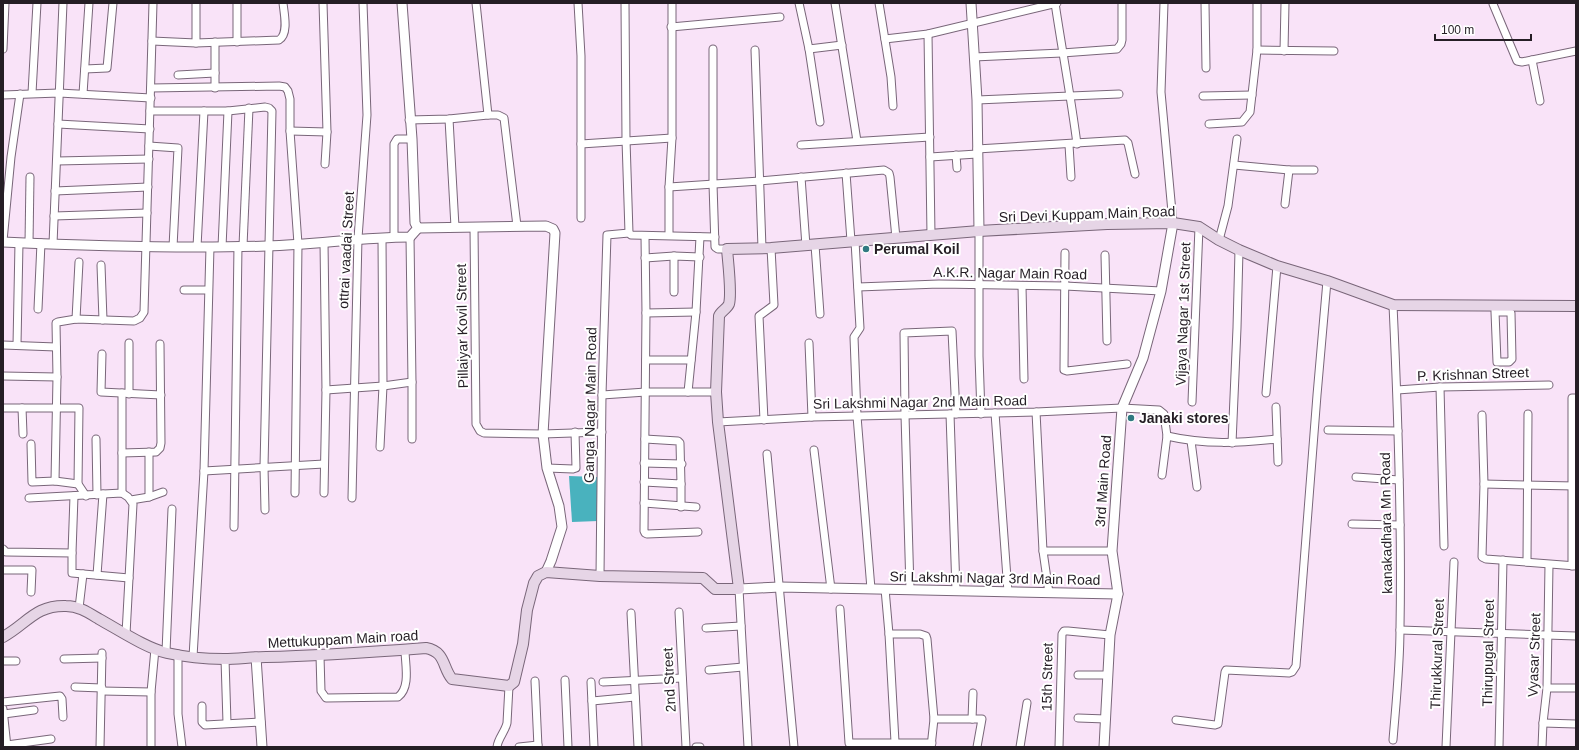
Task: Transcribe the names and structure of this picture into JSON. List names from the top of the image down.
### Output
{
  "streets": {
    "main road": ["Sri Devi Kuppam Main Road", "Mettukuppam Main road"],
    "street": [
      "ottrai vaadai Street",
      "A.K.R. Nagar Main Road",
      "Vijaya Nagar 1st Street",
      "Pillaiyar Kovil Street",
      "P. Krishnan Street",
      "Sri Lakshmi Nagar 2nd Main Road",
      "Ganga Nagar Main Road",
      "3rd Main Road",
      "kanakadhara Mn Road",
      "Sri Lakshmi Nagar 3rd Main Road",
      "Thirupugal Street",
      "Thirukkural Street",
      "Vyasar Street",
      "15th Street",
      "2nd Street"
    ]
  },
  "crossings": [
    ["Sri Devi Kuppam Main Road", "Vijaya Nagar 1st Street"],
    ["Sri Devi Kuppam Main Road", "3rd Main Road"],
    ["Sri Devi Kuppam Main Road", "kanakadhara Mn Road"],
    ["A.K.R. Nagar Main Road", "3rd Main Road"],
    ["P. Krishnan Street", "kanakadhara Mn Road"],
    ["Sri Lakshmi Nagar 2nd Main Road", "3rd Main Road"],
    ["3rd Main Road", "Sri Lakshmi Nagar 3rd Main Road"],
    ["3rd Main Road", "15th Street"]
  ],
  "places": ["Perumal Koil", "Janaki stores"],
  "scale_bar": "100 m"
}
